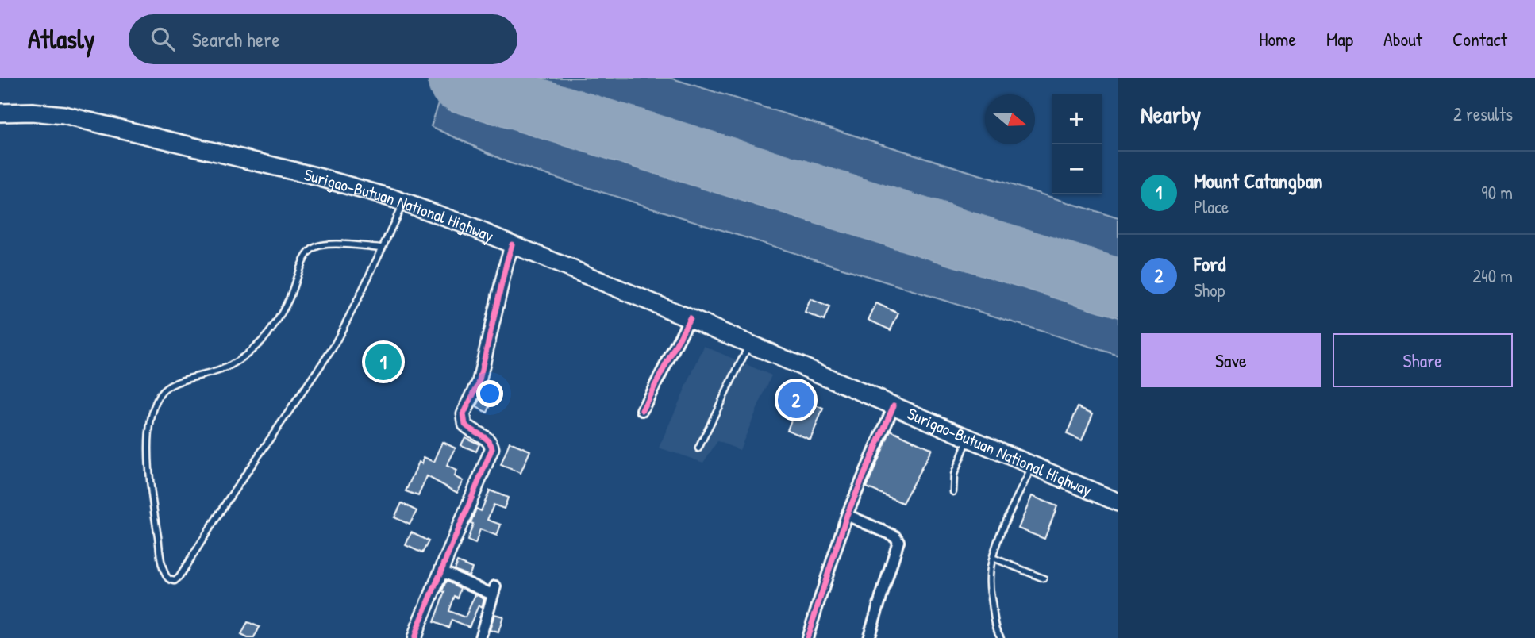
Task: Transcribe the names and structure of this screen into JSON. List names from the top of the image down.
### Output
{
  "streets": {
    "highway": ["Surigao-Butuan National Highway"]
  },
  "north": "right",
  "page": {
    "header": "Atlasly",
    "search": "Search here",
    "nav": [
      "Home",
      "Map",
      "About",
      "Contact"
    ],
    "heading": ["Nearby", "2 results"],
    "map_buttons": ["+", "−"],
    "list": [
      {
        "mark": "1",
        "name": "Mount Catangban",
        "note": "Place",
        "value": "90 m"
      },
      {
        "mark": "2",
        "name": "Ford",
        "note": "Shop",
        "value": "240 m"
      }
    ],
    "buttons": ["Save", "Share"],
    "pins": ["1", "2"]
  }
}
